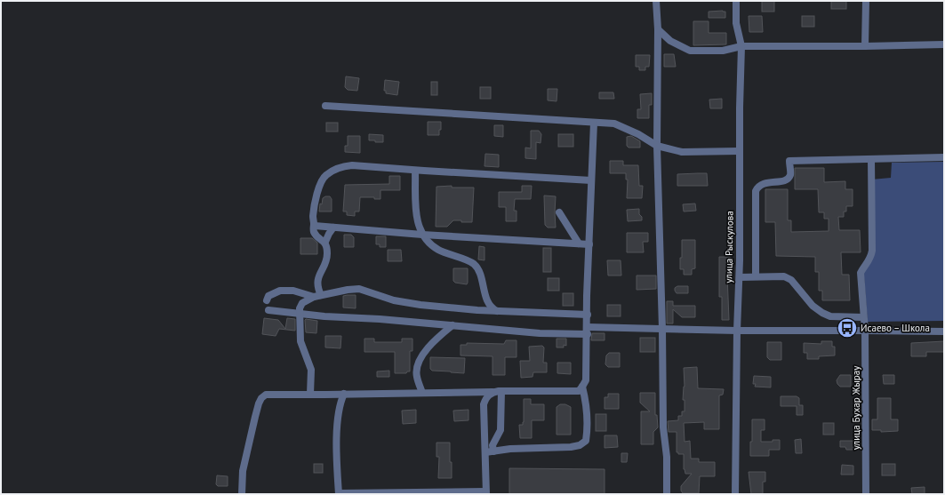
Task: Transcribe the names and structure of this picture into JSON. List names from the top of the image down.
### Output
{
  "streets": {
    "street": ["улица Рыскулова", "улица Бухар Жырау"]
  },
  "places": {
    "bus stop": ["Исаево – Школа"]
  }
}
